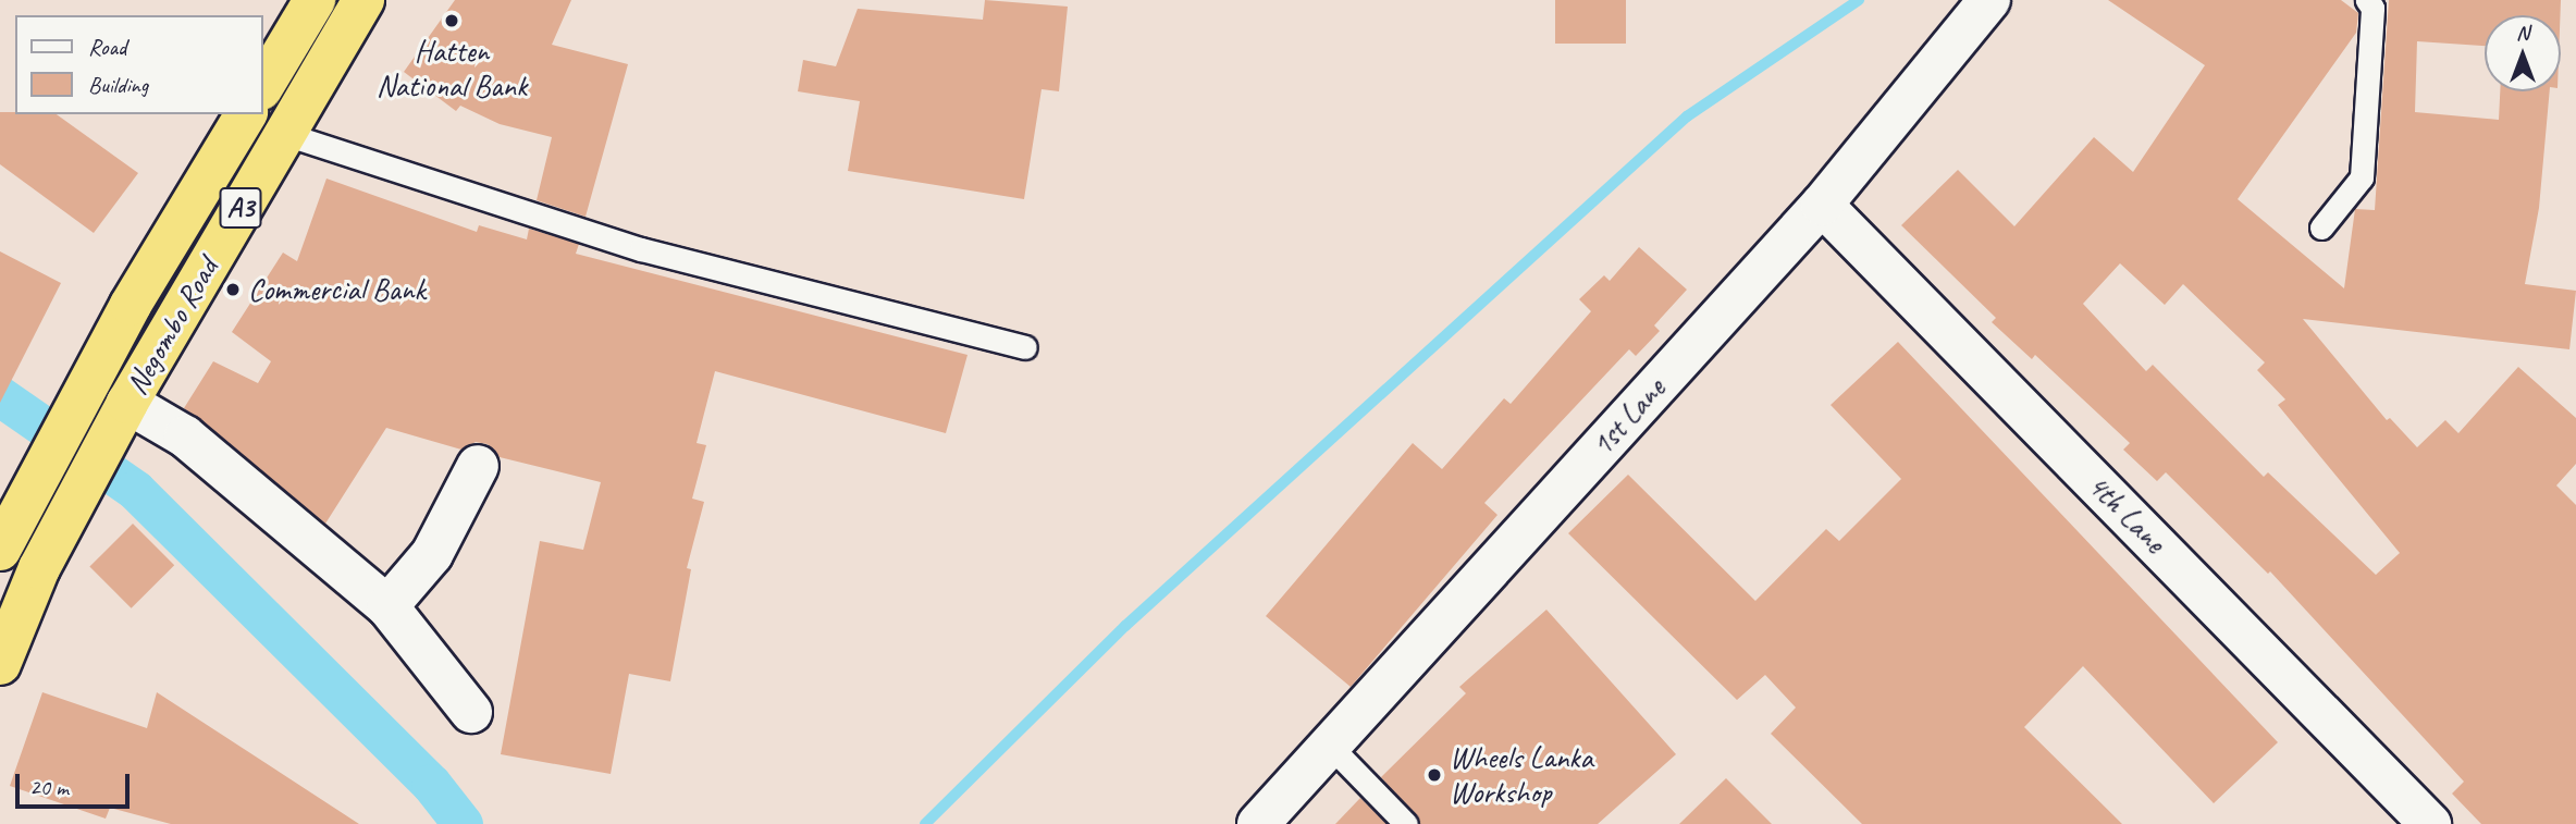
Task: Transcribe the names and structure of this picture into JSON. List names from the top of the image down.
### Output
{
  "streets": {
    "highway": ["A3", "Negombo Road"],
    "street": ["1st Lane", "4th Lane"]
  },
  "crossings": [
    ["1st Lane", "4th Lane"]
  ],
  "places": ["Hatten National Bank", "Commercial Bank", "Wheels Lanka Workshop"],
  "legend": ["Road", "Building"],
  "scale_bar": "20 m",
  "north": "top"
}
